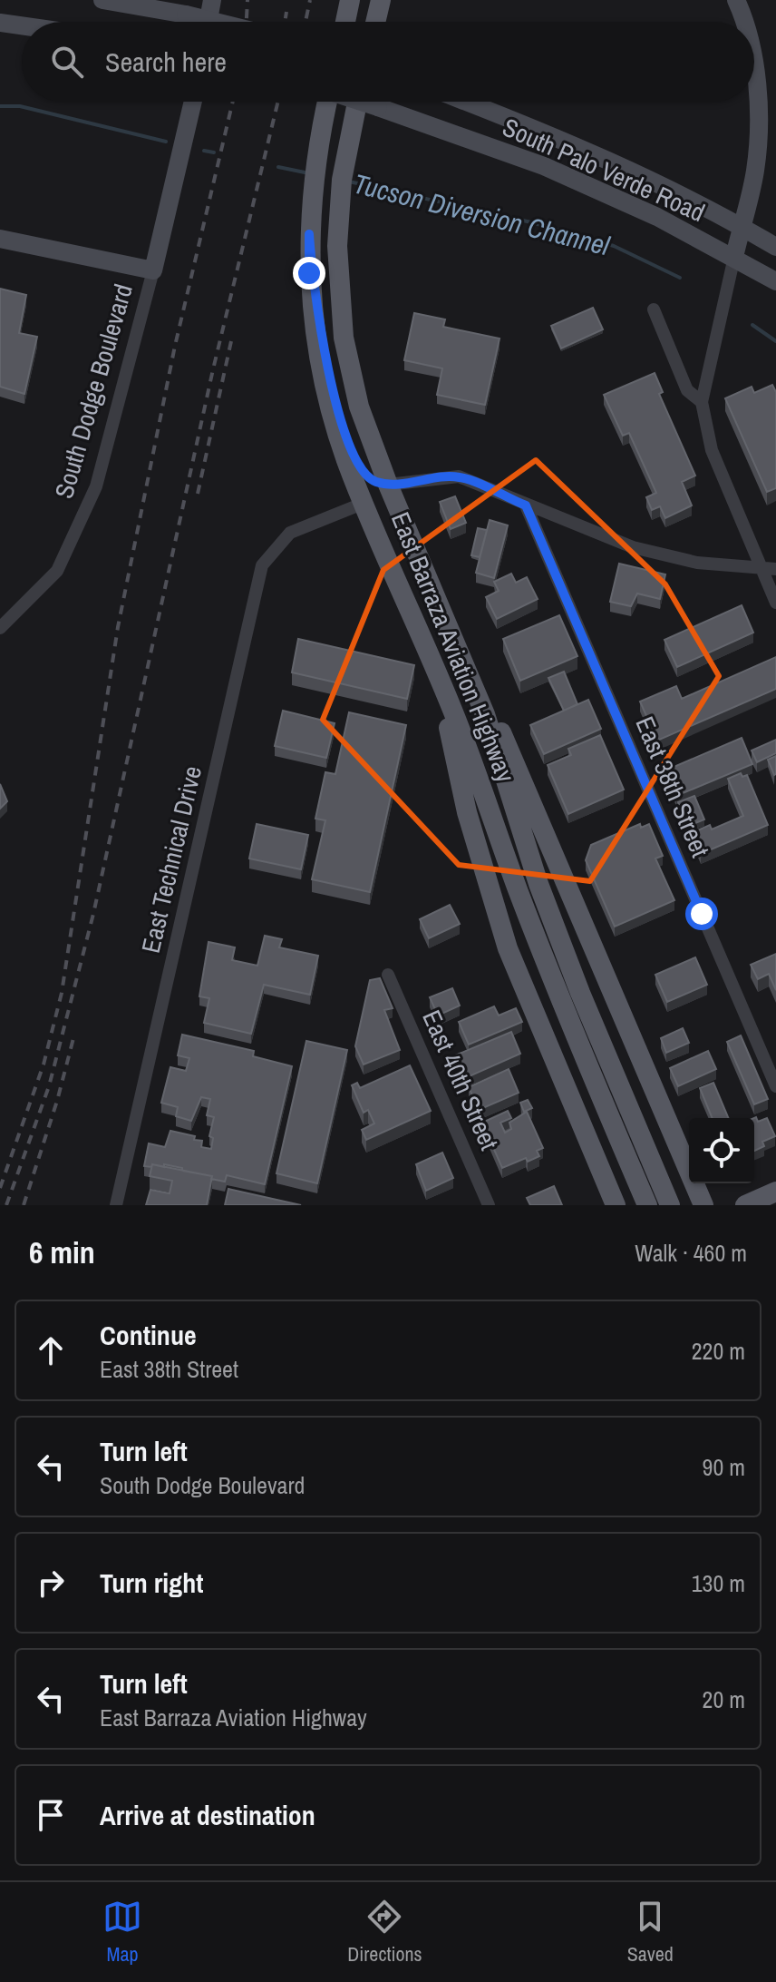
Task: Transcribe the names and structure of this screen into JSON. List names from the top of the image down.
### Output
{
  "streets": {
    "main road": ["South Palo Verde Road", "East Barraza Aviation Highway"],
    "street": [
      "South Dodge Boulevard",
      "East 38th Street",
      "East Technical Drive",
      "East 40th Street"
    ]
  },
  "crossings": [
    ["East Barraza Aviation Highway", "East Technical Drive"]
  ],
  "water": ["Tucson Diversion Channel"],
  "page": {
    "search": "Search here",
    "heading": ["6 min", "Walk · 460 m"],
    "list": [
      ["Continue", "East 38th Street", "220 m"],
      ["Turn left", "South Dodge Boulevard", "90 m"],
      ["Turn right", "130 m"],
      ["Turn left", "East Barraza Aviation Highway", "20 m"],
      "Arrive at destination"
    ],
    "nav": ["Map", "Directions", "Saved"]
  }
}
